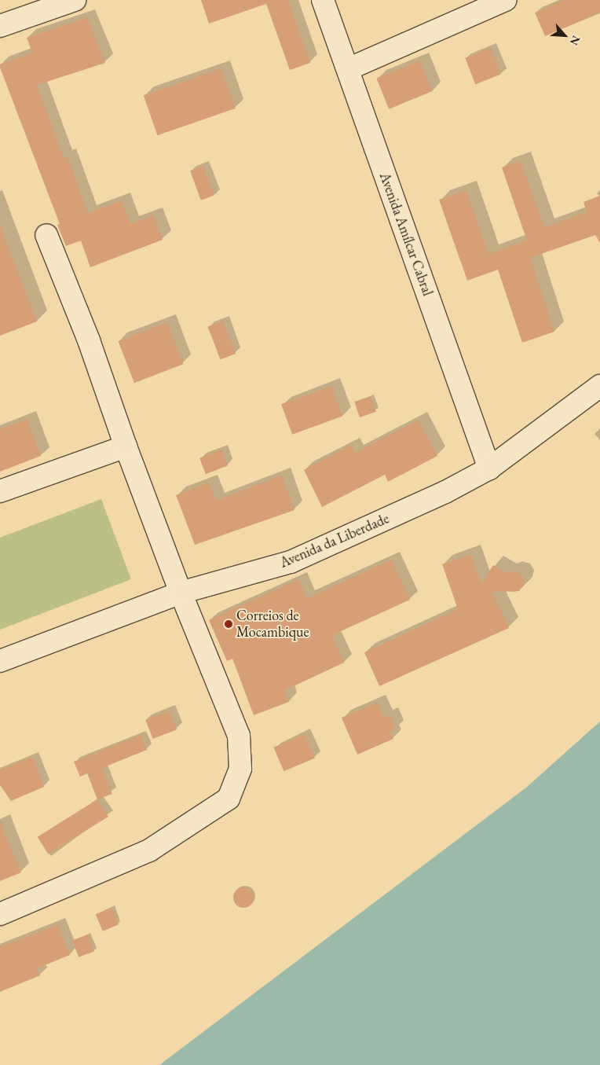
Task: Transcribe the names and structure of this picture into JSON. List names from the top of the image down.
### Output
{
  "streets": {
    "street": ["Avenida Amílcar Cabral", "Avenida da Liberdade"]
  },
  "crossings": [
    ["Avenida Amílcar Cabral", "Avenida da Liberdade"]
  ],
  "places": ["Correios de Mocambique"],
  "north": "bottom right"
}
